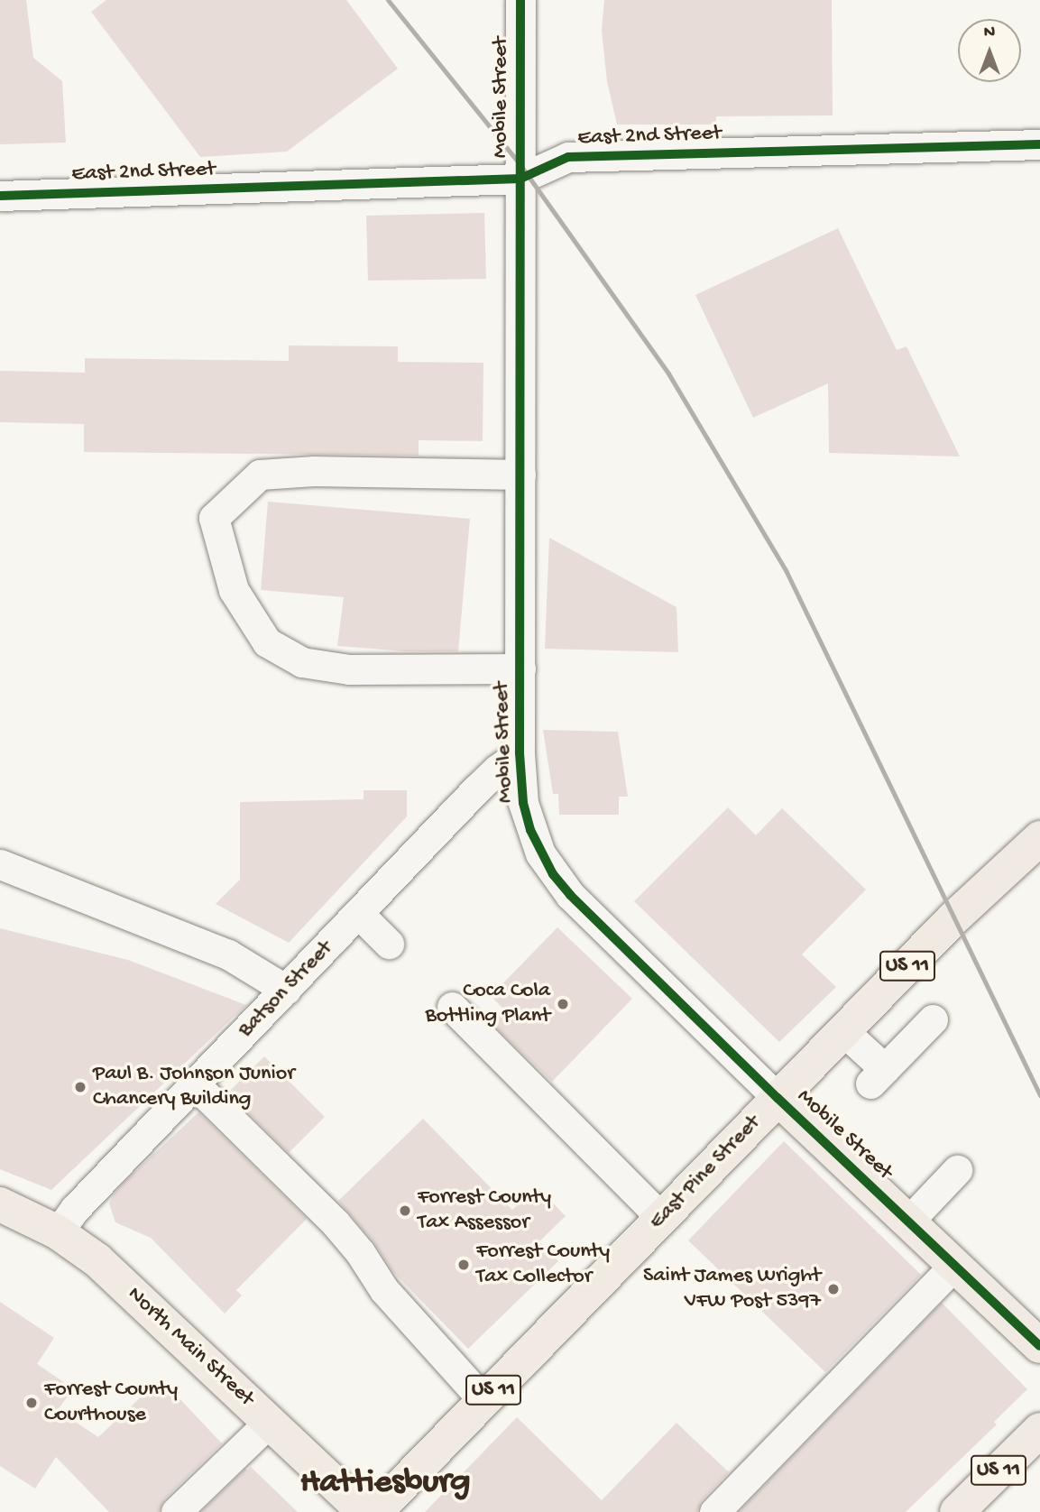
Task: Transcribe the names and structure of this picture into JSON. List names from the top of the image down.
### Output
{
  "streets": {
    "main road": [
      "Mobile Street",
      "US 11",
      "East Pine Street",
      "North Main Street"
    ],
    "street": ["East 2nd Street", "Batson Street"]
  },
  "crossings": [
    ["Mobile Street", "East 2nd Street"],
    ["Mobile Street", "Batson Street"],
    ["Mobile Street", "East Pine Street"],
    ["Batson Street", "North Main Street"]
  ],
  "districts": ["Hattiesburg"],
  "places": [
    "Coca Cola Bottling Plant",
    "Paul B. Johnson Junior Chancery Building",
    "Forrest County Tax Assessor",
    "Forrest County Tax Collector",
    "Saint James Wright VFW Post 5397",
    "Forrest County Courthouse"
  ],
  "north": "top"
}
